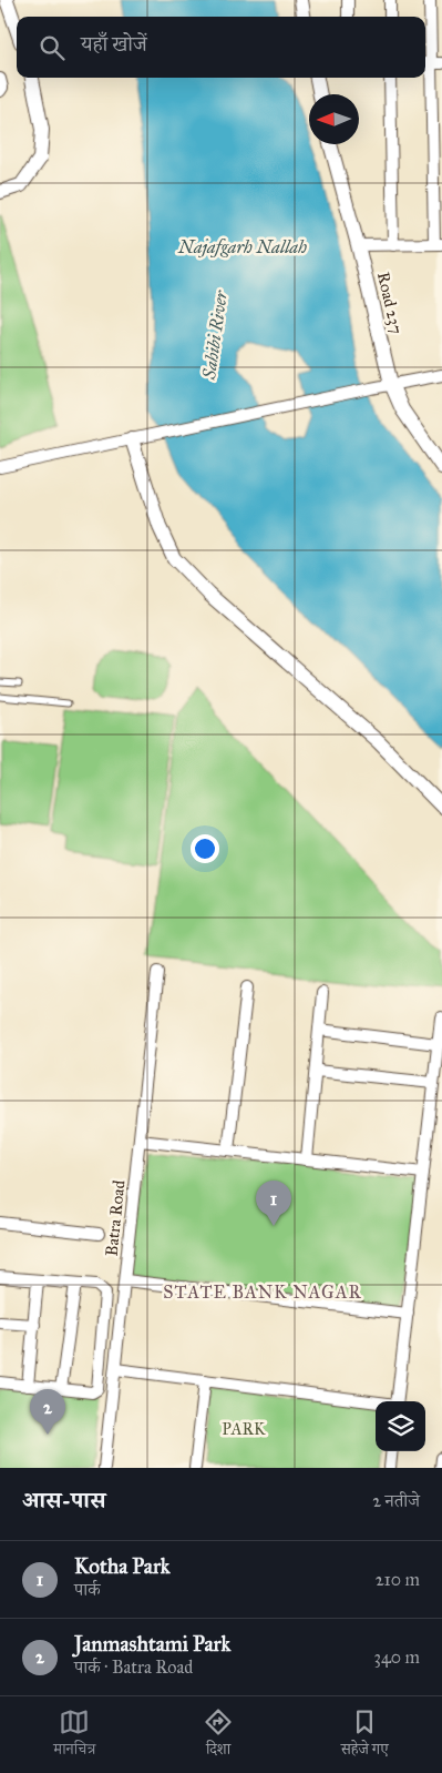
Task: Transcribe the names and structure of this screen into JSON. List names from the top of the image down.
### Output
{
  "streets": {
    "street": ["Road 237", "Batra Road"]
  },
  "districts": ["STATE BANK NAGAR"],
  "water": ["Najafgarh Nallah", "Sahibi River"],
  "parks": ["PARK"],
  "north": "left",
  "page": {
    "search": "यहाँ खोजें",
    "pins": ["1", "2"],
    "heading": ["आस-पास", "2 नतीजे"],
    "list": [
      {
        "mark": "1",
        "name": "Kotha Park",
        "note": "पार्क",
        "value": "210 m"
      },
      {
        "mark": "2",
        "name": "Janmashtami Park",
        "note": "पार्क · Batra Road",
        "value": "340 m"
      }
    ],
    "nav": ["मानचित्र", "दिशा", "सहेजे गए"]
  }
}
